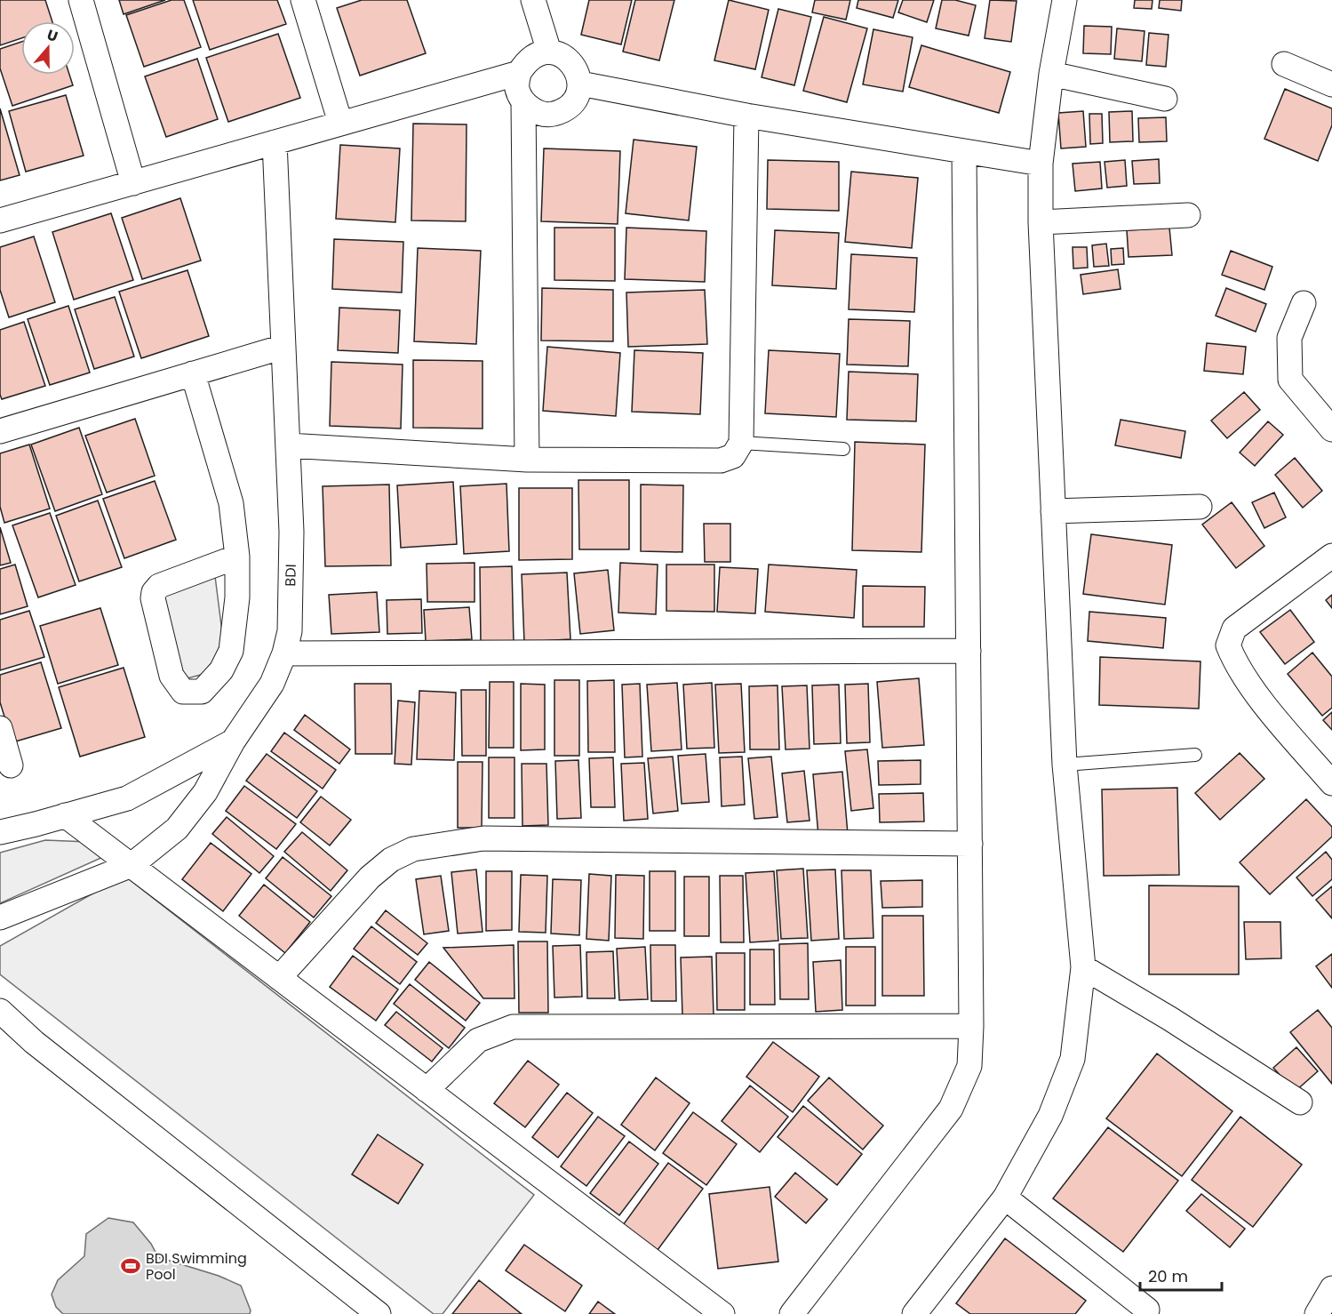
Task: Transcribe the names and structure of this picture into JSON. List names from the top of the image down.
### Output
{
  "streets": {
    "street": ["BDI"]
  },
  "places": {
    "sports": ["BDI Swimming Pool"]
  },
  "scale_bar": "20 m",
  "north": "top"
}
